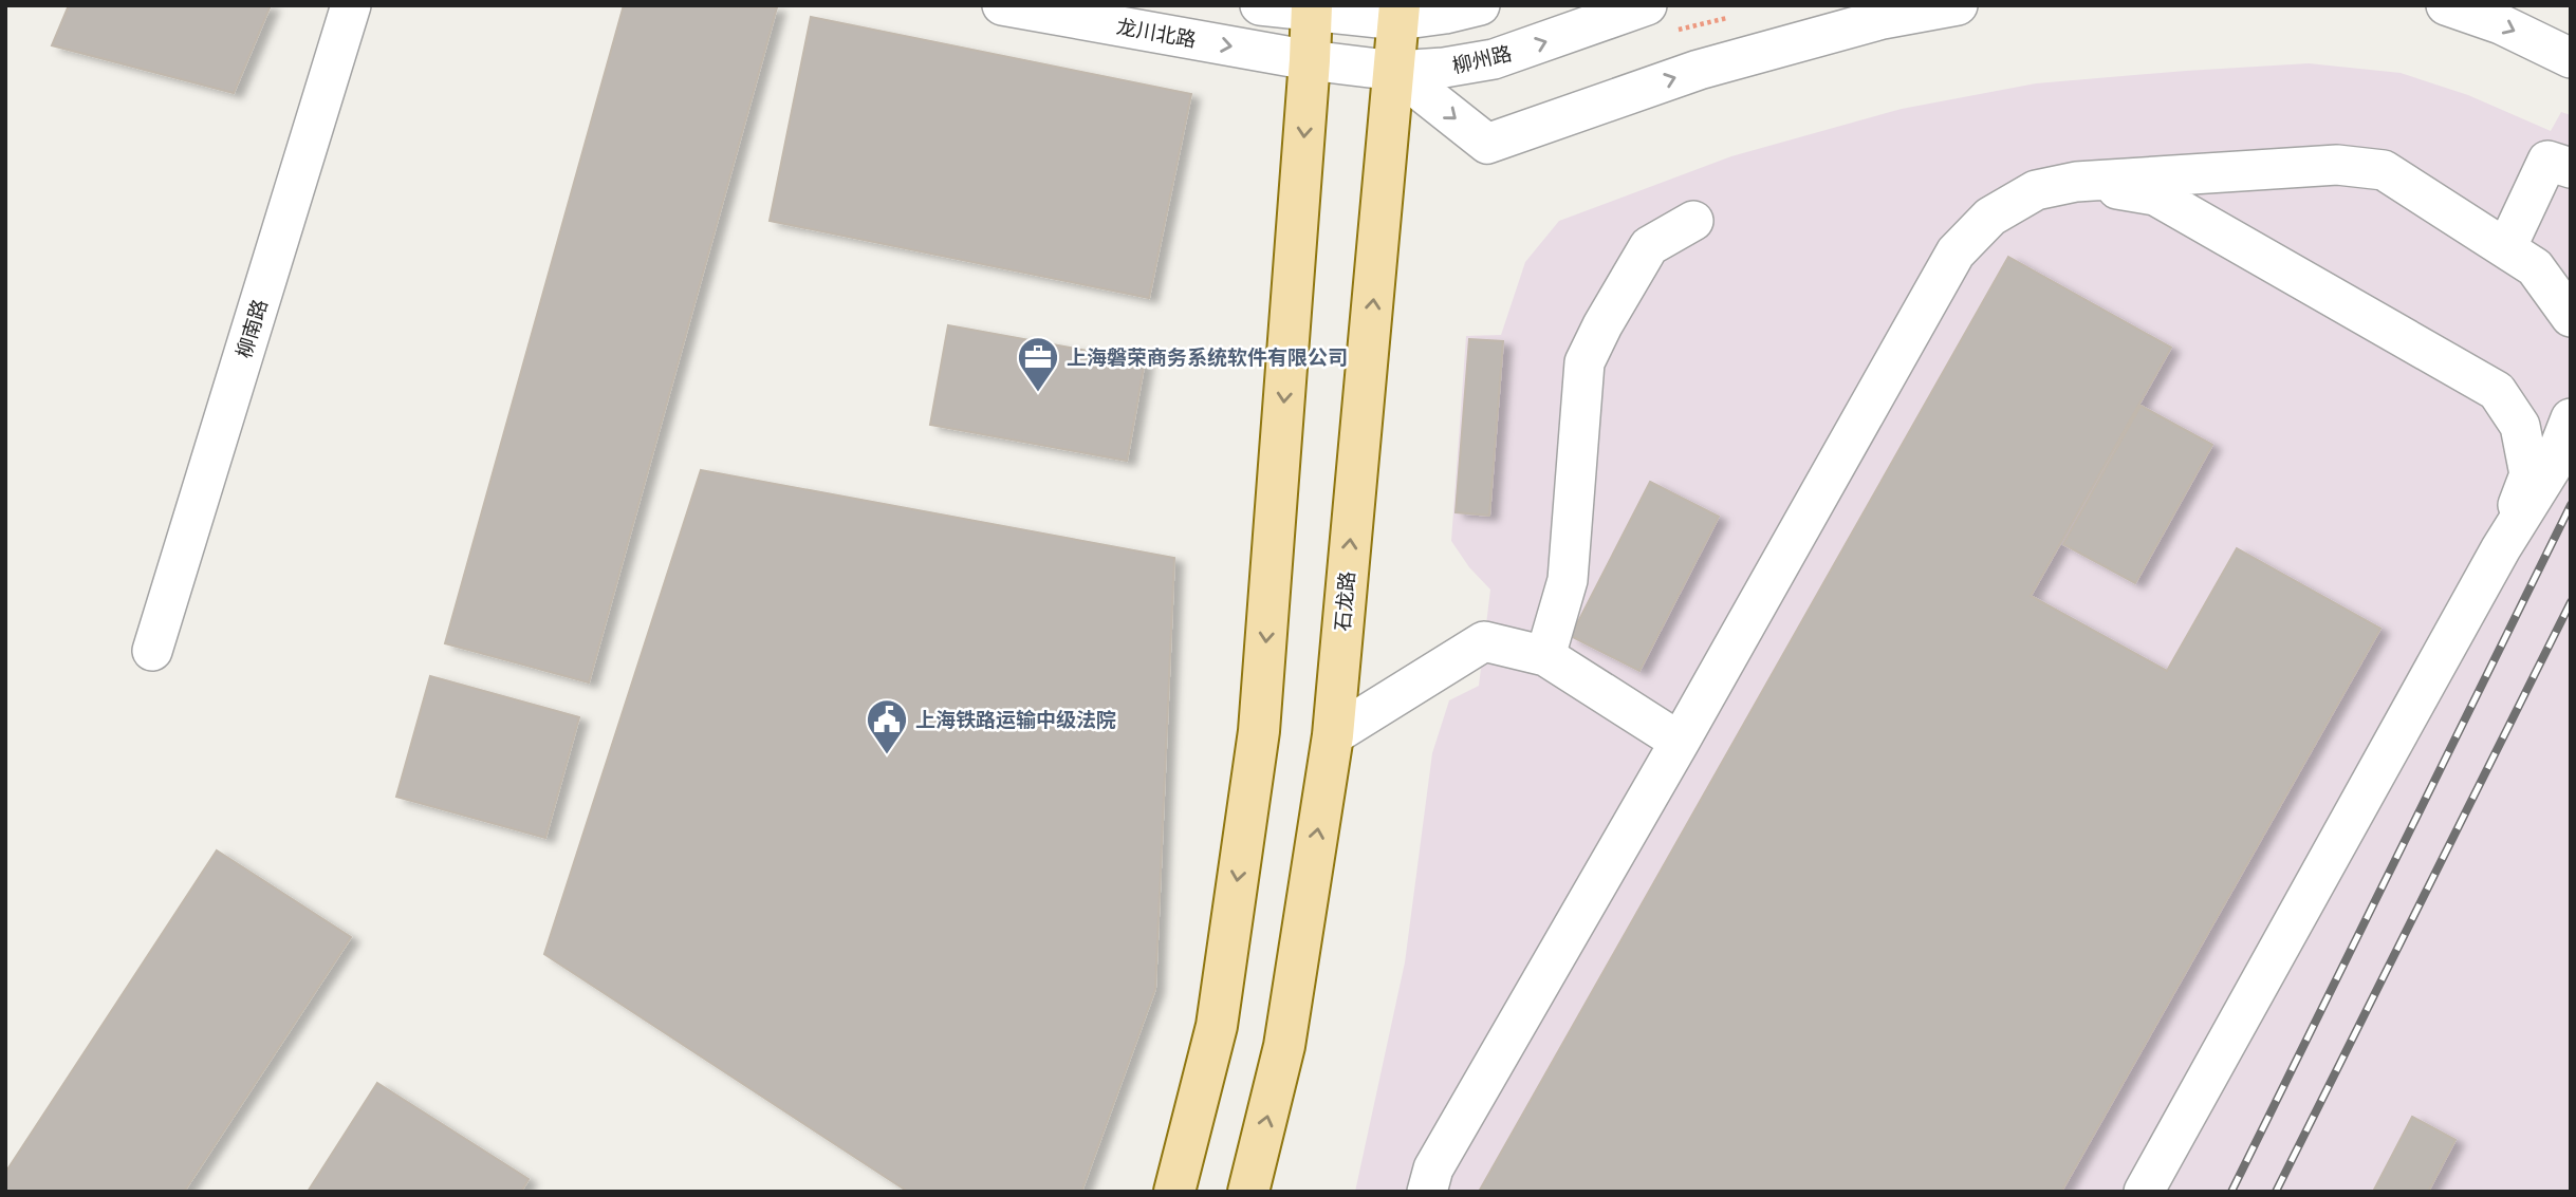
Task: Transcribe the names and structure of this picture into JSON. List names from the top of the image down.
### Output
{
  "streets": {
    "main road": ["石龙路"],
    "street": ["龙川北路", "柳州路", "柳南路"]
  },
  "crossings": [
    ["龙川北路", "柳州路"],
    ["柳州路", "石龙路"]
  ],
  "one_way": ["龙川北路"],
  "places": {
    "office": ["上海磐荣商务系统软件有限公司"],
    "public building": ["上海铁路运输中级法院"]
  }
}
